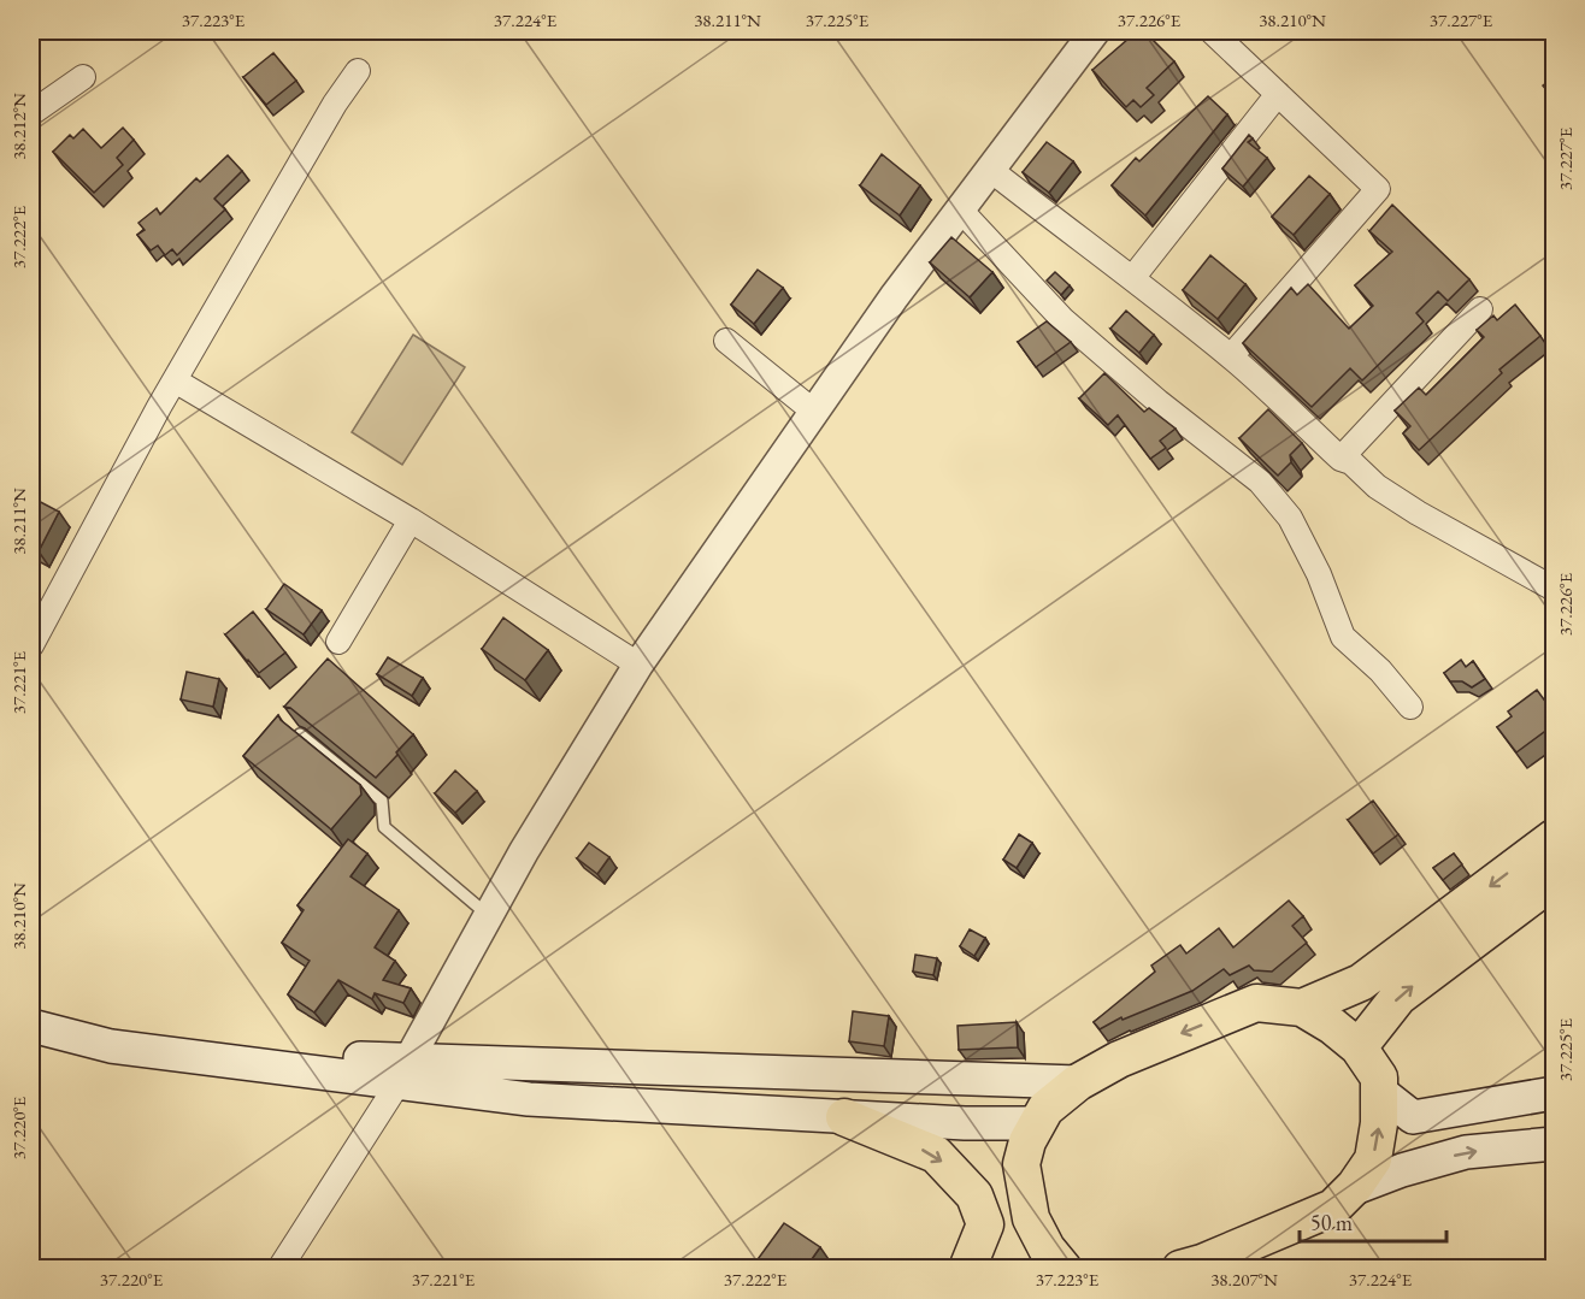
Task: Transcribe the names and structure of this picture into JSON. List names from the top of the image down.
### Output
{
  "scale_bar": "50 m",
  "coordinates": [
    "37.223°E",
    "37.224°E",
    "38.211°N",
    "37.225°E",
    "37.226°E",
    "38.210°N",
    "37.227°E",
    "38.212°N",
    "37.222°E",
    "37.221°E",
    "37.220°E",
    "38.207°N"
  ]
}
